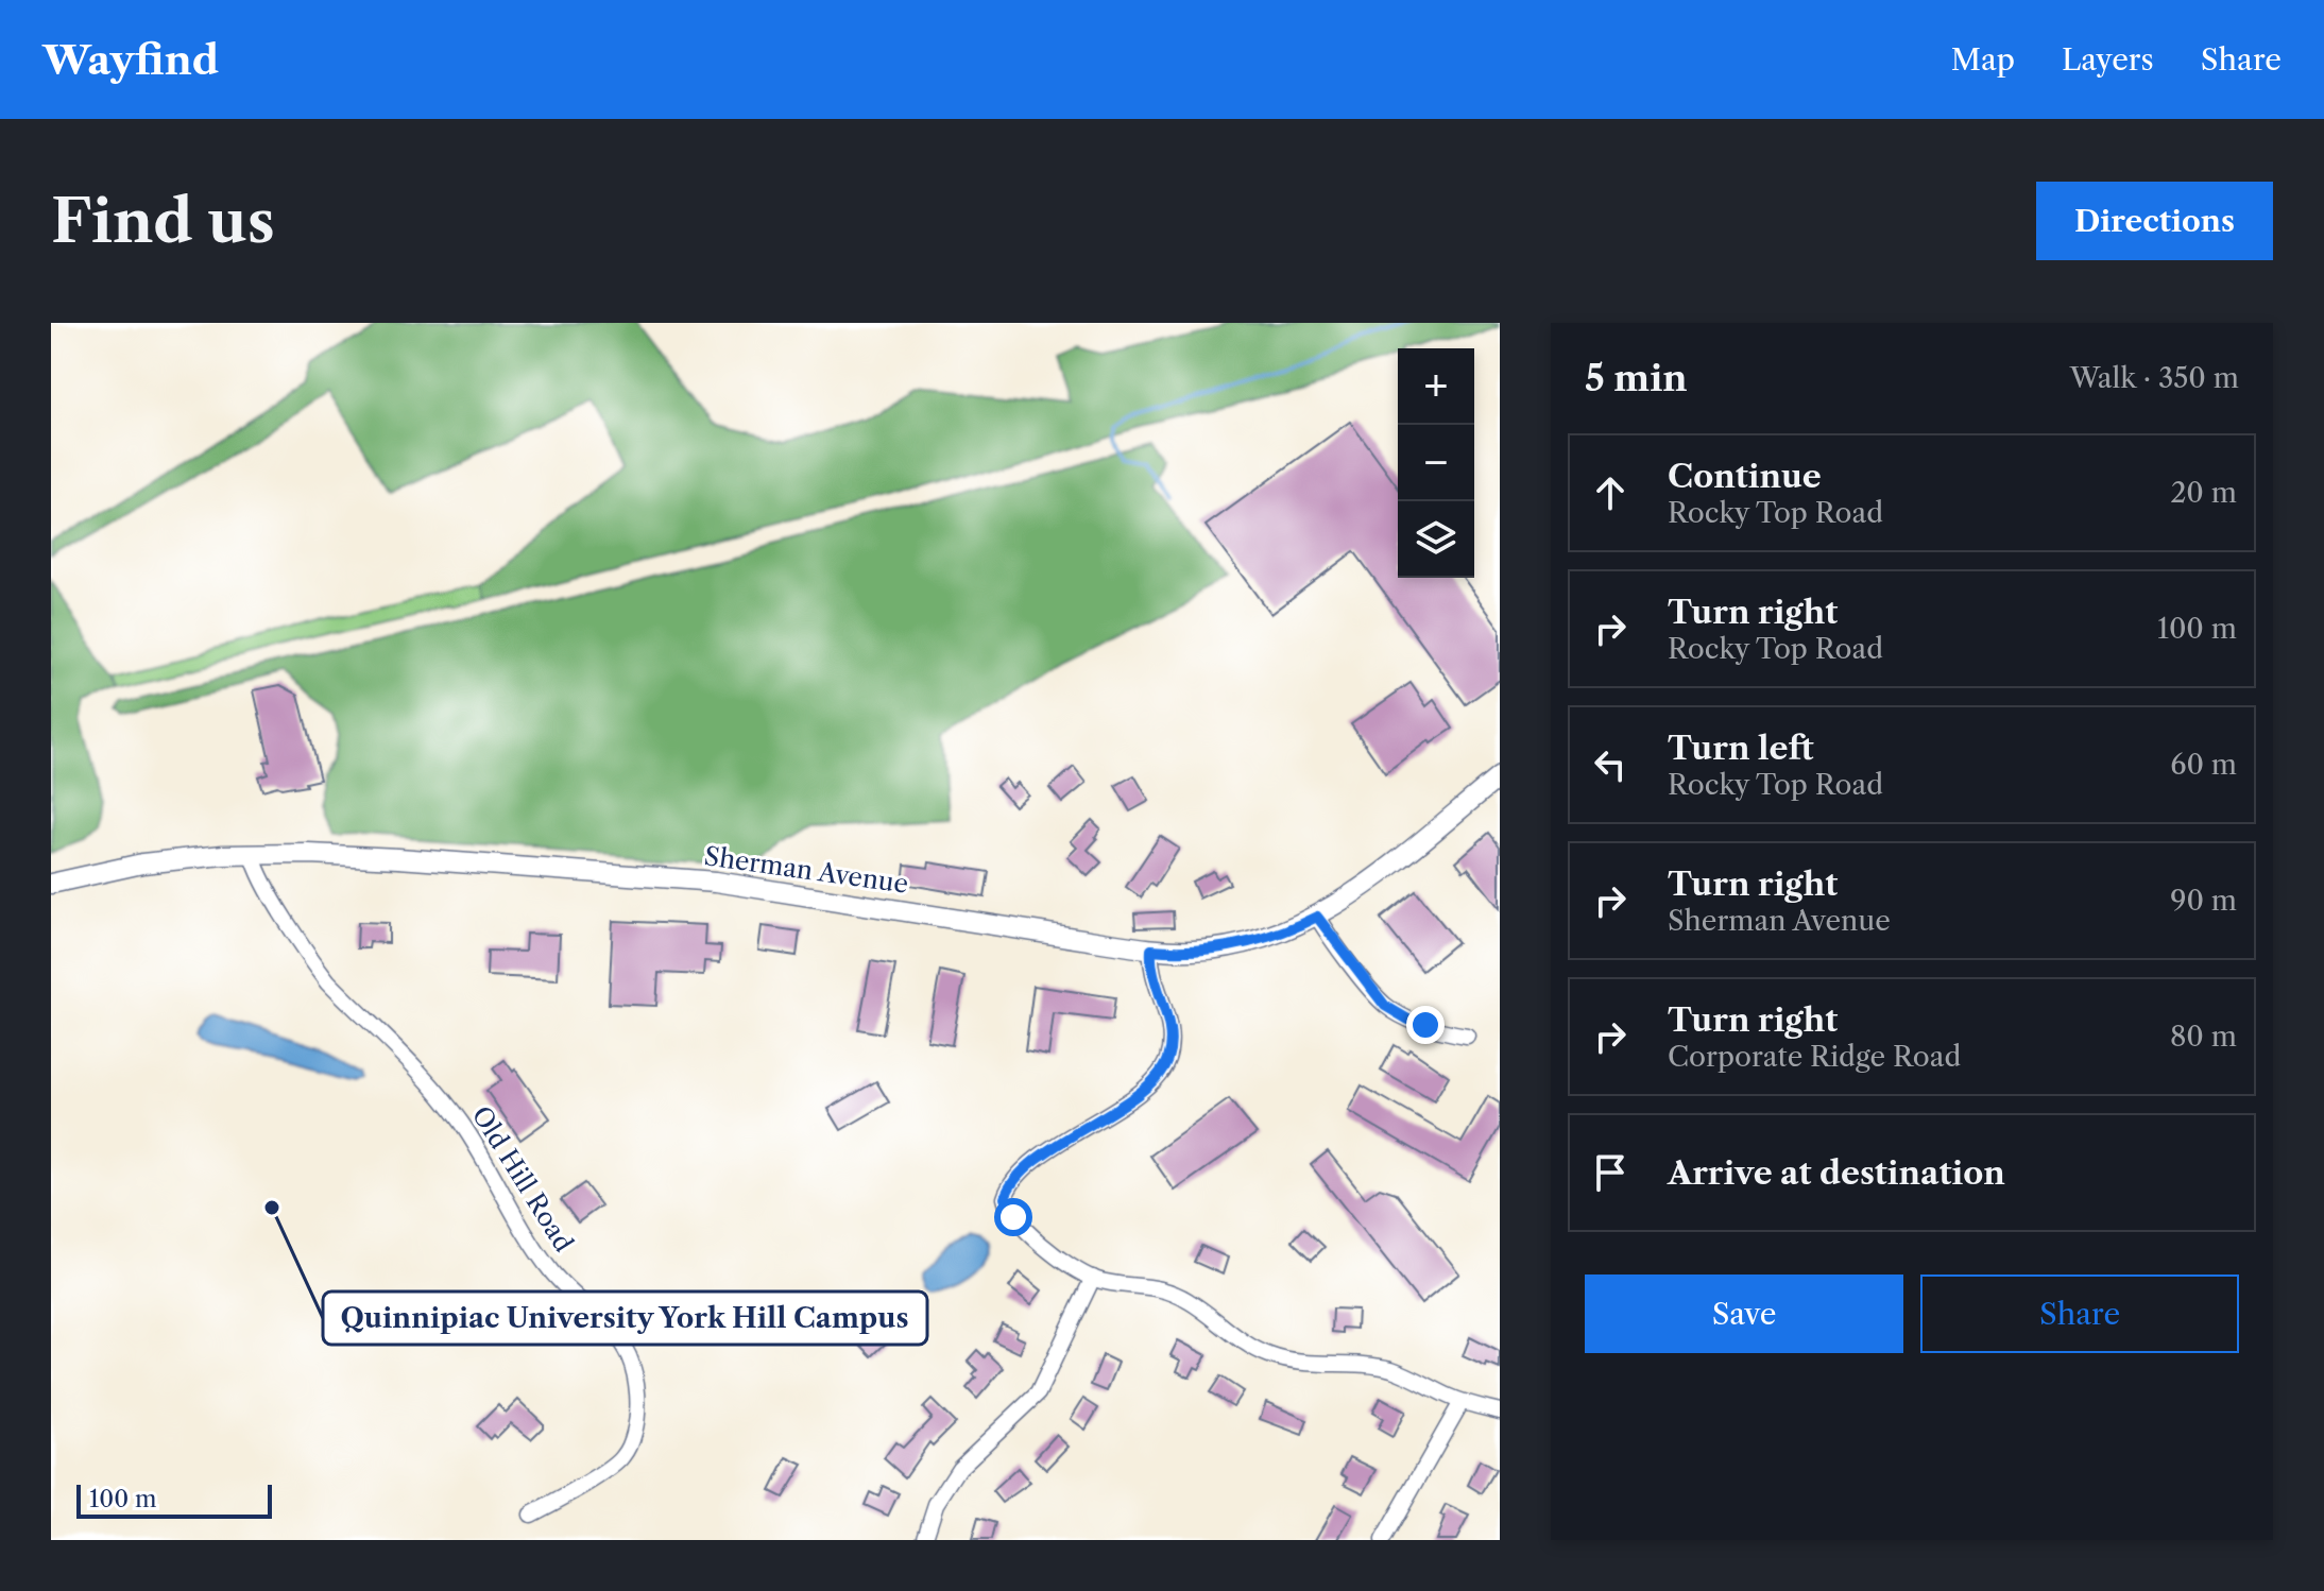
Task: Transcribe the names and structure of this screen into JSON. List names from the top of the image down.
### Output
{
  "streets": {
    "main road": ["Sherman Avenue"],
    "street": ["Old Hill Road"]
  },
  "crossings": [
    ["Sherman Avenue", "Old Hill Road"]
  ],
  "places": ["Quinnipiac University York Hill Campus"],
  "scale_bar": "100 m",
  "page": {
    "header": "Wayfind",
    "nav": ["Map", "Layers", "Share"],
    "buttons": [
      "Directions",
      ["Save", "Share"]
    ],
    "title": "Find us",
    "heading": ["5 min", "Walk · 350 m"],
    "map_buttons": ["+", "−"],
    "list": [
      ["Continue", "Rocky Top Road", "20 m"],
      ["Turn right", "Rocky Top Road", "100 m"],
      ["Turn left", "Rocky Top Road", "60 m"],
      ["Turn right", "Sherman Avenue", "90 m"],
      ["Turn right", "Corporate Ridge Road", "80 m"],
      "Arrive at destination"
    ],
    "scale": "100 m"
  }
}
